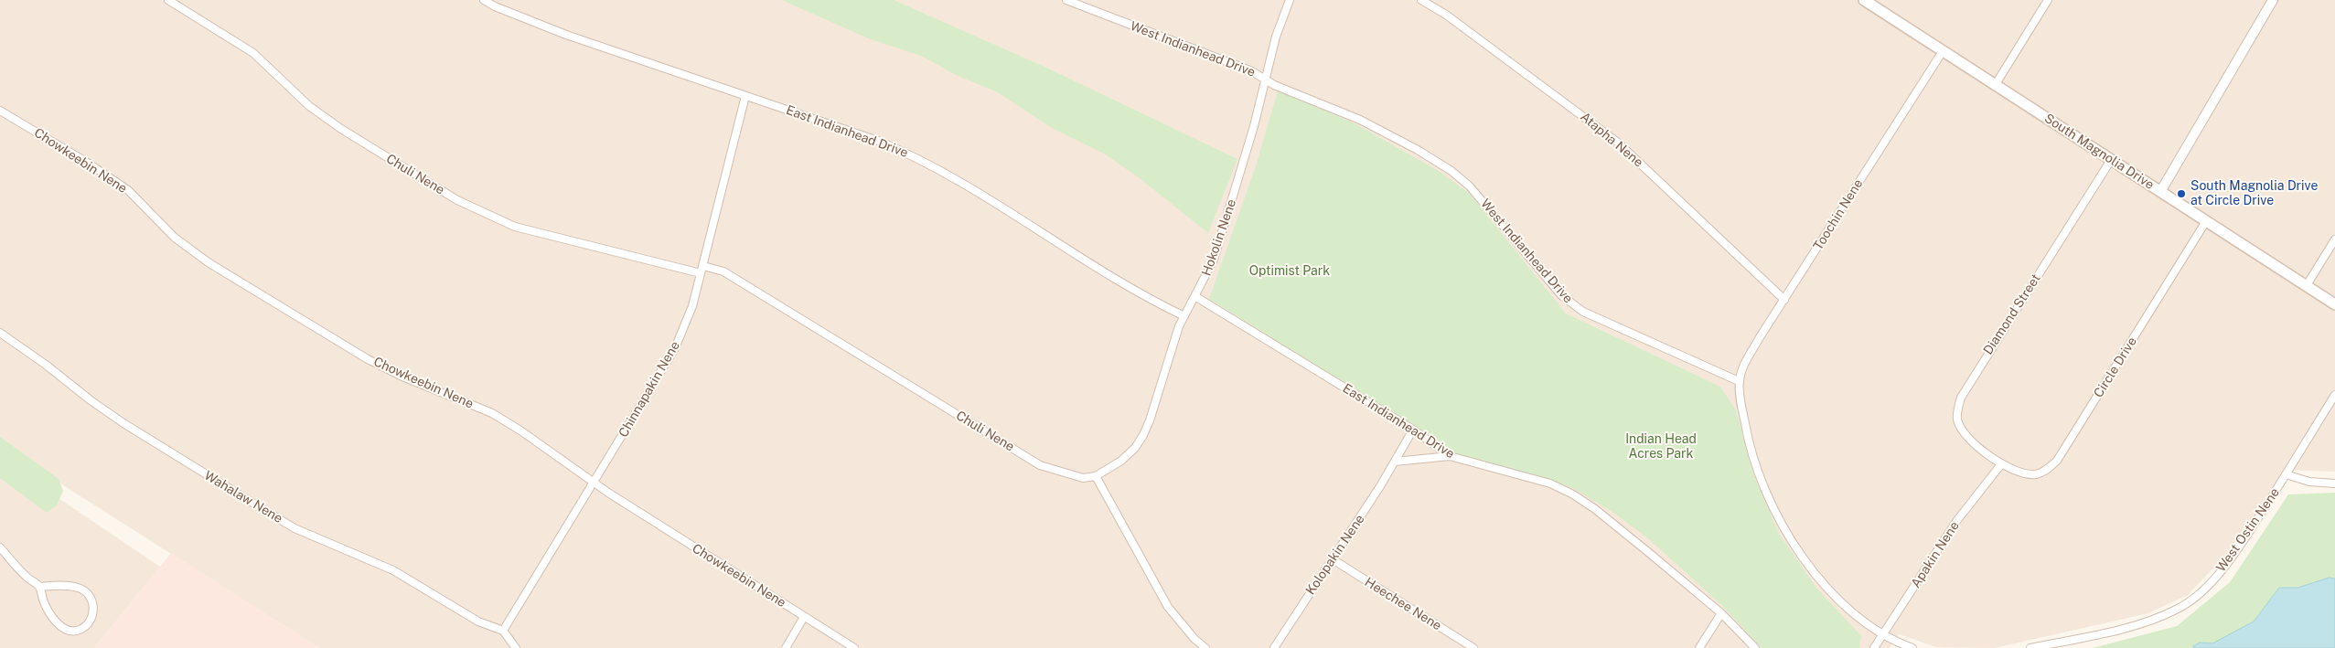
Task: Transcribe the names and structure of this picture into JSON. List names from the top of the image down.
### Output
{
  "streets": {
    "main road": ["South Magnolia Drive"],
    "street": [
      "West Indianhead Drive",
      "East Indianhead Drive",
      "Atapha Nene",
      "Chowkeebin Nene",
      "Chuli Nene",
      "Toochin Nene",
      "Hokolin Nene",
      "Diamond Street",
      "Circle Drive",
      "Chinnapakin Nene",
      "Wahalaw Nene",
      "West Ostin Nene",
      "Kolopakin Nene",
      "Apakin Nene",
      "Heechee Nene"
    ]
  },
  "crossings": [
    ["West Indianhead Drive", "Toochin Nene"],
    ["West Indianhead Drive", "Hokolin Nene"],
    ["East Indianhead Drive", "Hokolin Nene"],
    ["East Indianhead Drive", "Chinnapakin Nene"],
    ["East Indianhead Drive", "Kolopakin Nene"],
    ["Atapha Nene", "Toochin Nene"],
    ["South Magnolia Drive", "Toochin Nene"],
    ["South Magnolia Drive", "Diamond Street"],
    ["South Magnolia Drive", "Circle Drive"],
    ["Chowkeebin Nene", "Chinnapakin Nene"],
    ["Chuli Nene", "Hokolin Nene"],
    ["Chuli Nene", "Chinnapakin Nene"],
    ["Diamond Street", "Circle Drive"],
    ["Diamond Street", "Apakin Nene"],
    ["Circle Drive", "Apakin Nene"],
    ["Chinnapakin Nene", "Wahalaw Nene"],
    ["Kolopakin Nene", "Heechee Nene"]
  ],
  "parks": ["Optimist Park", "Indian Head Acres Park"],
  "places": ["South Magnolia Drive at Circle Drive"]
}
